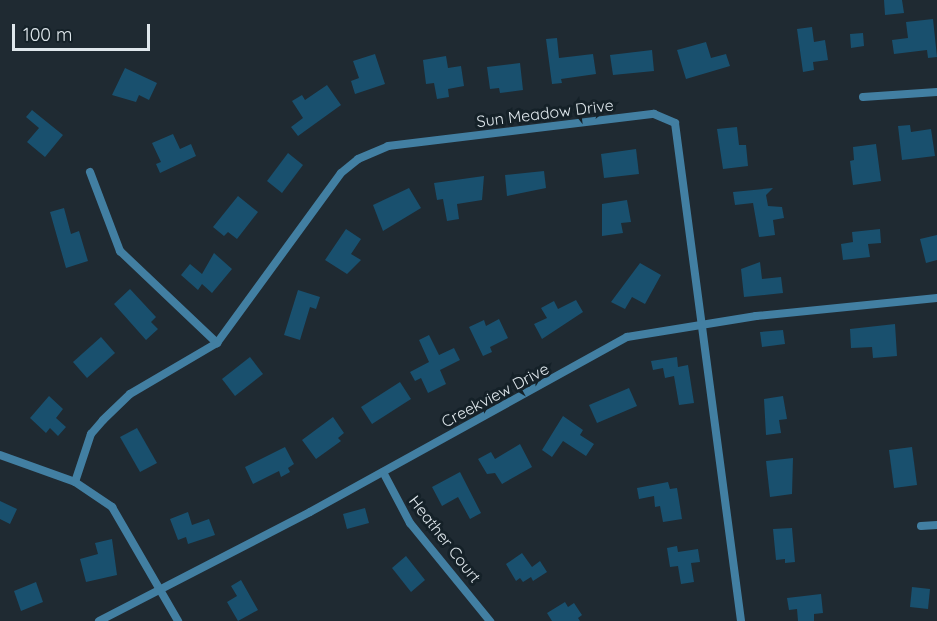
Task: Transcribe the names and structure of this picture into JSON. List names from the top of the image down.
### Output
{
  "streets": {
    "street": ["Sun Meadow Drive", "Creekview Drive", "Heather Court"]
  },
  "crossings": [
    ["Sun Meadow Drive", "Creekview Drive"],
    ["Creekview Drive", "Heather Court"]
  ],
  "scale_bar": "100 m"
}
